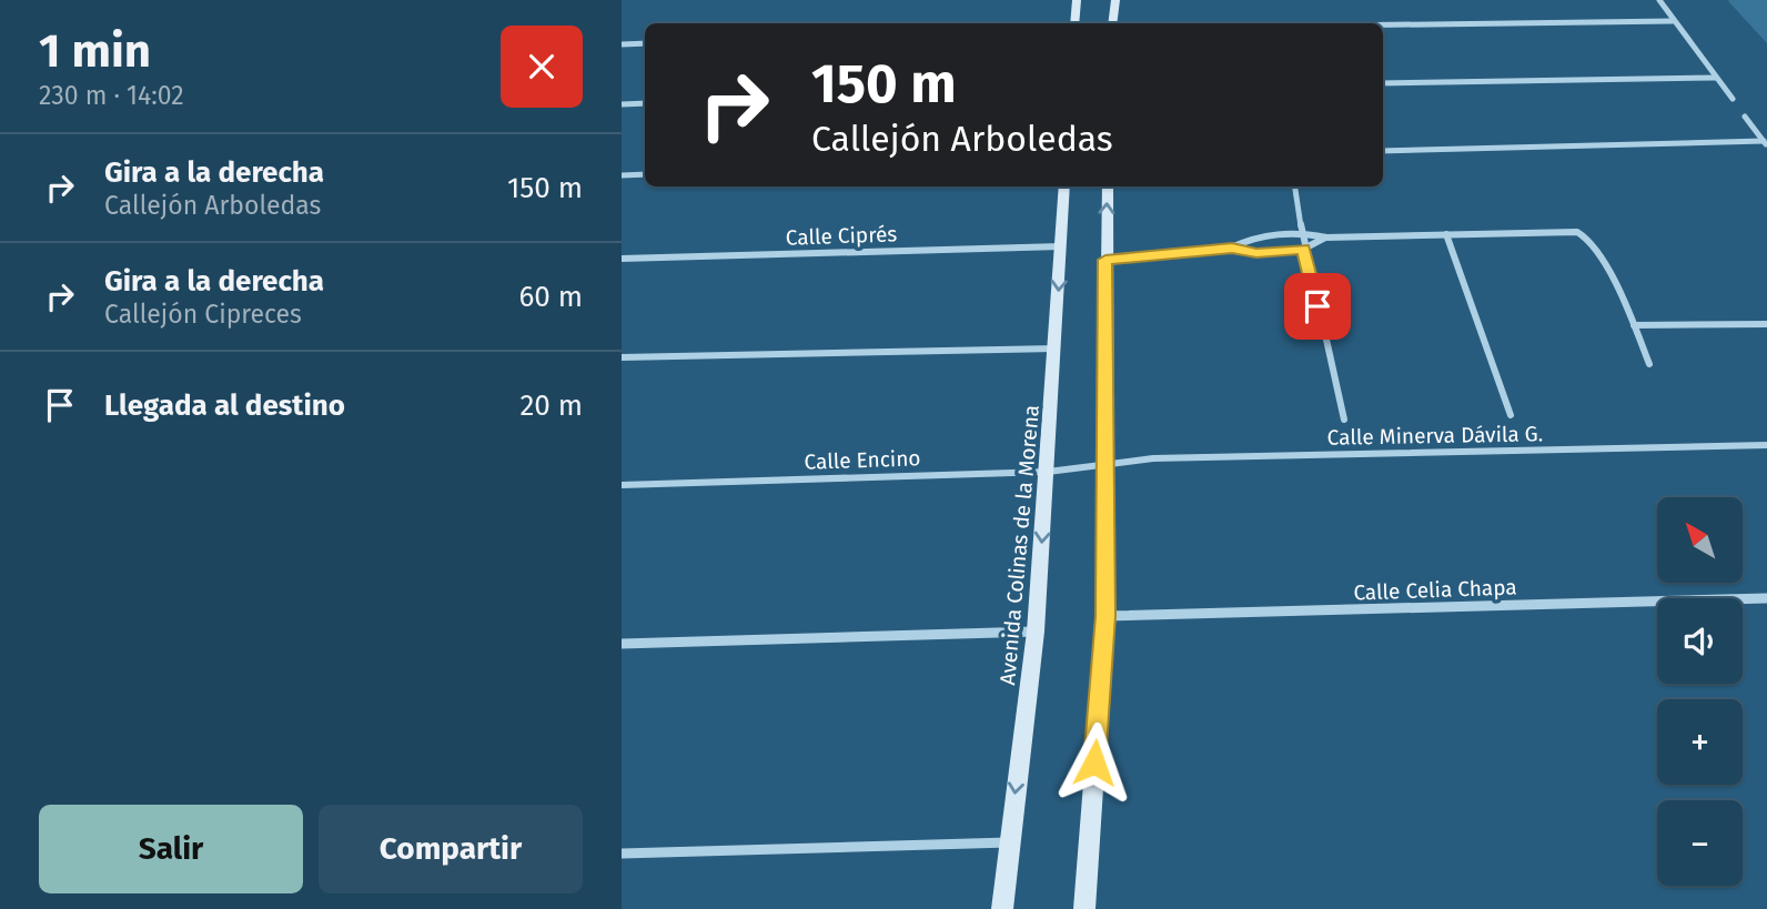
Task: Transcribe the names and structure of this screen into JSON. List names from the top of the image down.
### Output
{
  "streets": {
    "street": [
      "Calle Ciprés",
      "Calle Minerva Dávila G.",
      "Calle Encino",
      "Avenida Colinas de la Morena",
      "Calle Celia Chapa"
    ]
  },
  "crossings": [
    ["Calle Ciprés", "Avenida Colinas de la Morena"],
    ["Calle Minerva Dávila G.", "Calle Encino"],
    ["Calle Encino", "Avenida Colinas de la Morena"]
  ],
  "north": "top left",
  "page": {
    "heading": ["1 min", "230 m · 14:02"],
    "turn": ["150 m", "Callejón Arboledas"],
    "list": [
      {
        "name": "Gira a la derecha",
        "note": "Callejón Arboledas",
        "value": "150 m"
      },
      {
        "name": "Gira a la derecha",
        "note": "Callejón Cipreces",
        "value": "60 m"
      },
      {
        "name": "Llegada al destino",
        "value": "20 m"
      }
    ],
    "map_buttons": ["+", "−"],
    "buttons": ["Salir", "Compartir"]
  }
}
